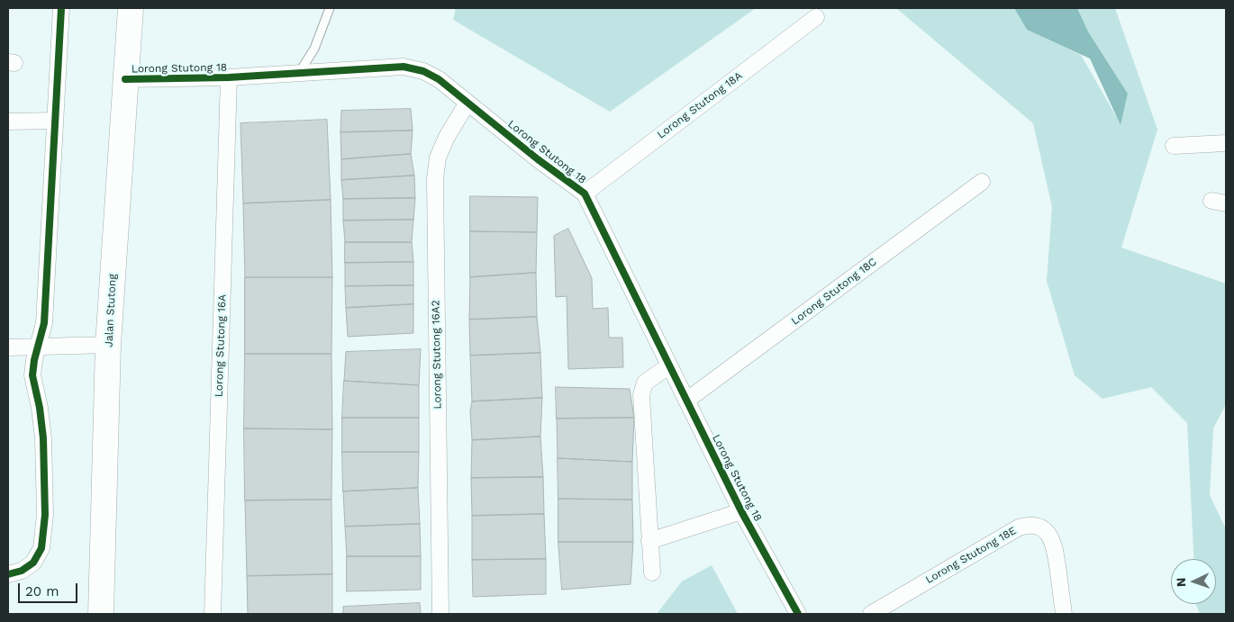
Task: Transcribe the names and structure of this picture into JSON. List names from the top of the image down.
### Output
{
  "streets": {
    "main road": ["Jalan Stutong"],
    "street": [
      "Lorong Stutong 18",
      "Lorong Stutong 18A",
      "Lorong Stutong 18C",
      "Lorong Stutong 16A",
      "Lorong Stutong 16A2",
      "Lorong Stutong 18E"
    ]
  },
  "crossings": [
    ["Lorong Stutong 18", "Lorong Stutong 18A"],
    ["Lorong Stutong 18", "Lorong Stutong 18C"],
    ["Lorong Stutong 18", "Jalan Stutong"],
    ["Lorong Stutong 18", "Lorong Stutong 16A"],
    ["Lorong Stutong 18", "Lorong Stutong 16A2"]
  ],
  "scale_bar": "20 m",
  "north": "left"
}
